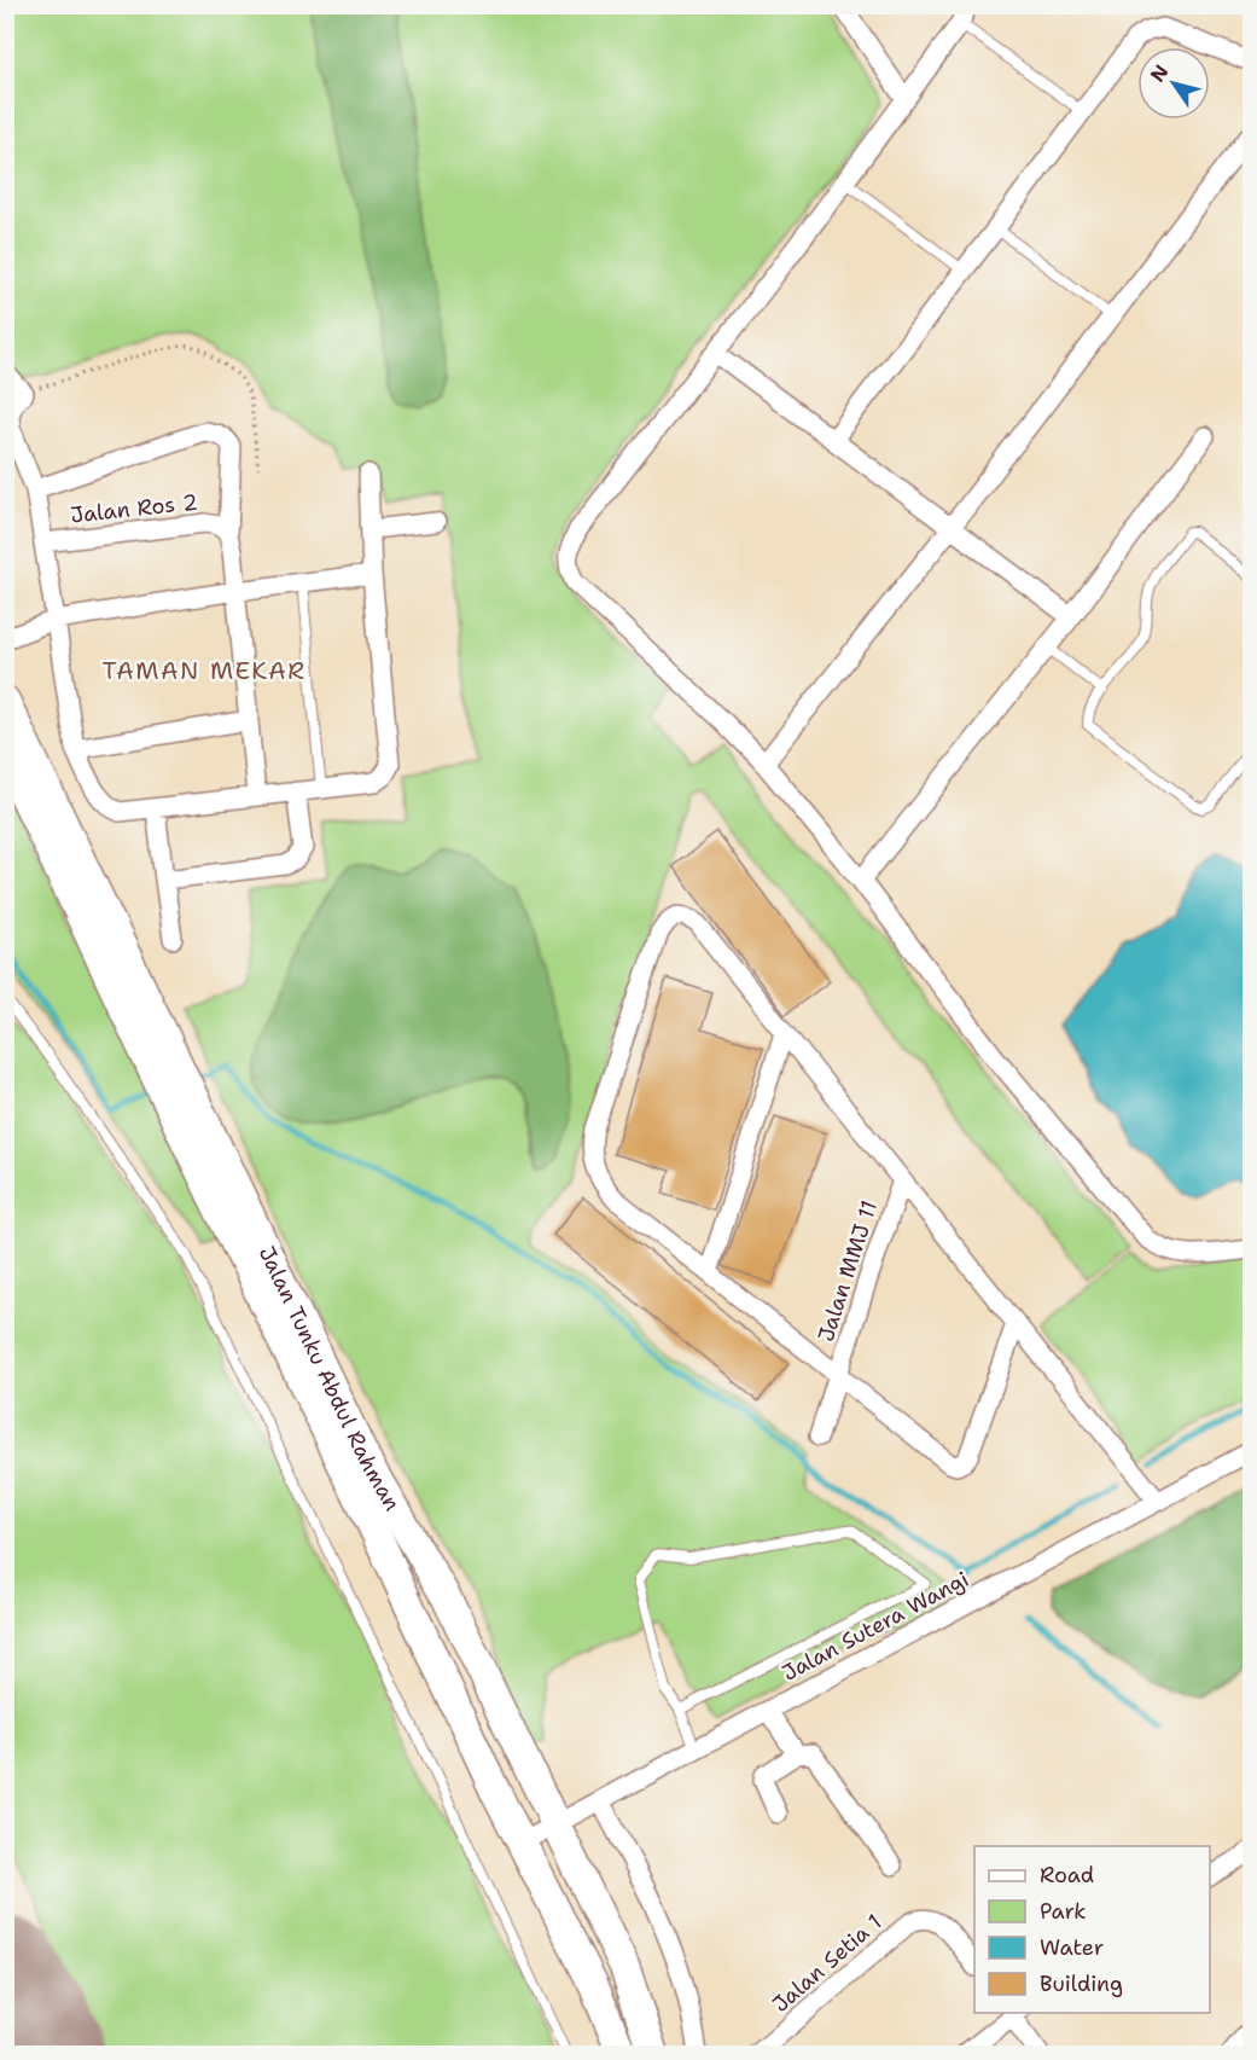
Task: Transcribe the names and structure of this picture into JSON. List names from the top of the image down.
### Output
{
  "streets": {
    "main road": ["Jalan Tunku Abdul Rahman"],
    "street": [
      "Jalan Ros 2",
      "Jalan MMJ 11",
      "Jalan Sutera Wangi",
      "Jalan Setia 1"
    ]
  },
  "crossings": [
    ["Jalan Tunku Abdul Rahman", "Jalan Sutera Wangi"]
  ],
  "districts": ["TAMAN MEKAR"],
  "legend": [
    "Road",
    "Park",
    "Water",
    "Building"
  ],
  "north": "top left"
}
